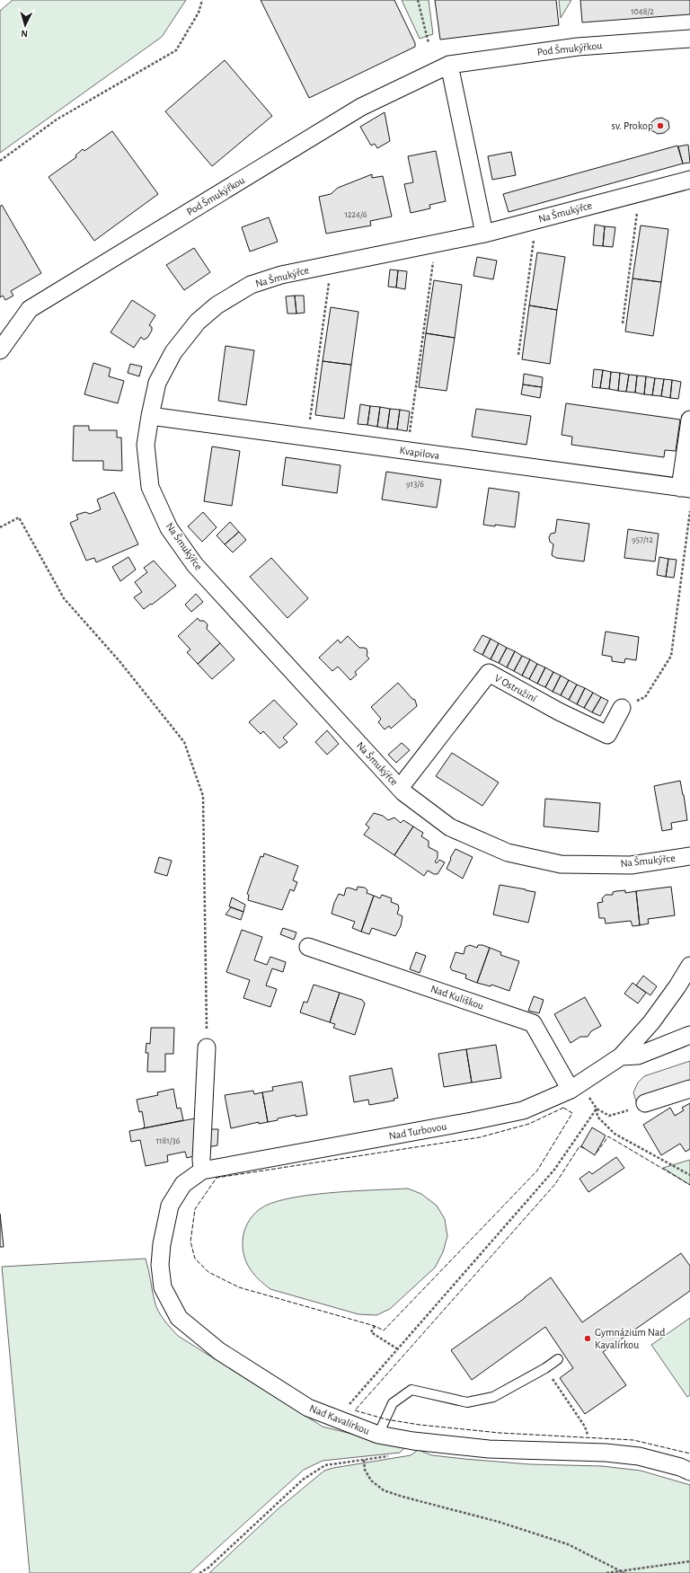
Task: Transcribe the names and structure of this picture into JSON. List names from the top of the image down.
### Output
{
  "streets": {
    "street": [
      "Pod Šmukýřkou",
      "Na Šmukýřce",
      "Kvapilova",
      "V Ostružiní",
      "Nad Kuliškou",
      "Nad Turbovou",
      "Nad Kavalírkou"
    ]
  },
  "crossings": [
    ["Na Šmukýřce", "Kvapilova"],
    ["Na Šmukýřce", "V Ostružiní"],
    ["Nad Kuliškou", "Nad Turbovou"],
    ["Nad Turbovou", "Nad Kavalírkou"]
  ],
  "places": ["sv. Prokop", "Gymnázium Nad Kavalírkou"],
  "house_numbers": [
    "1048/2",
    "1224/6",
    "913/6",
    "957/12",
    "1181/36"
  ],
  "north": "bottom"
}
